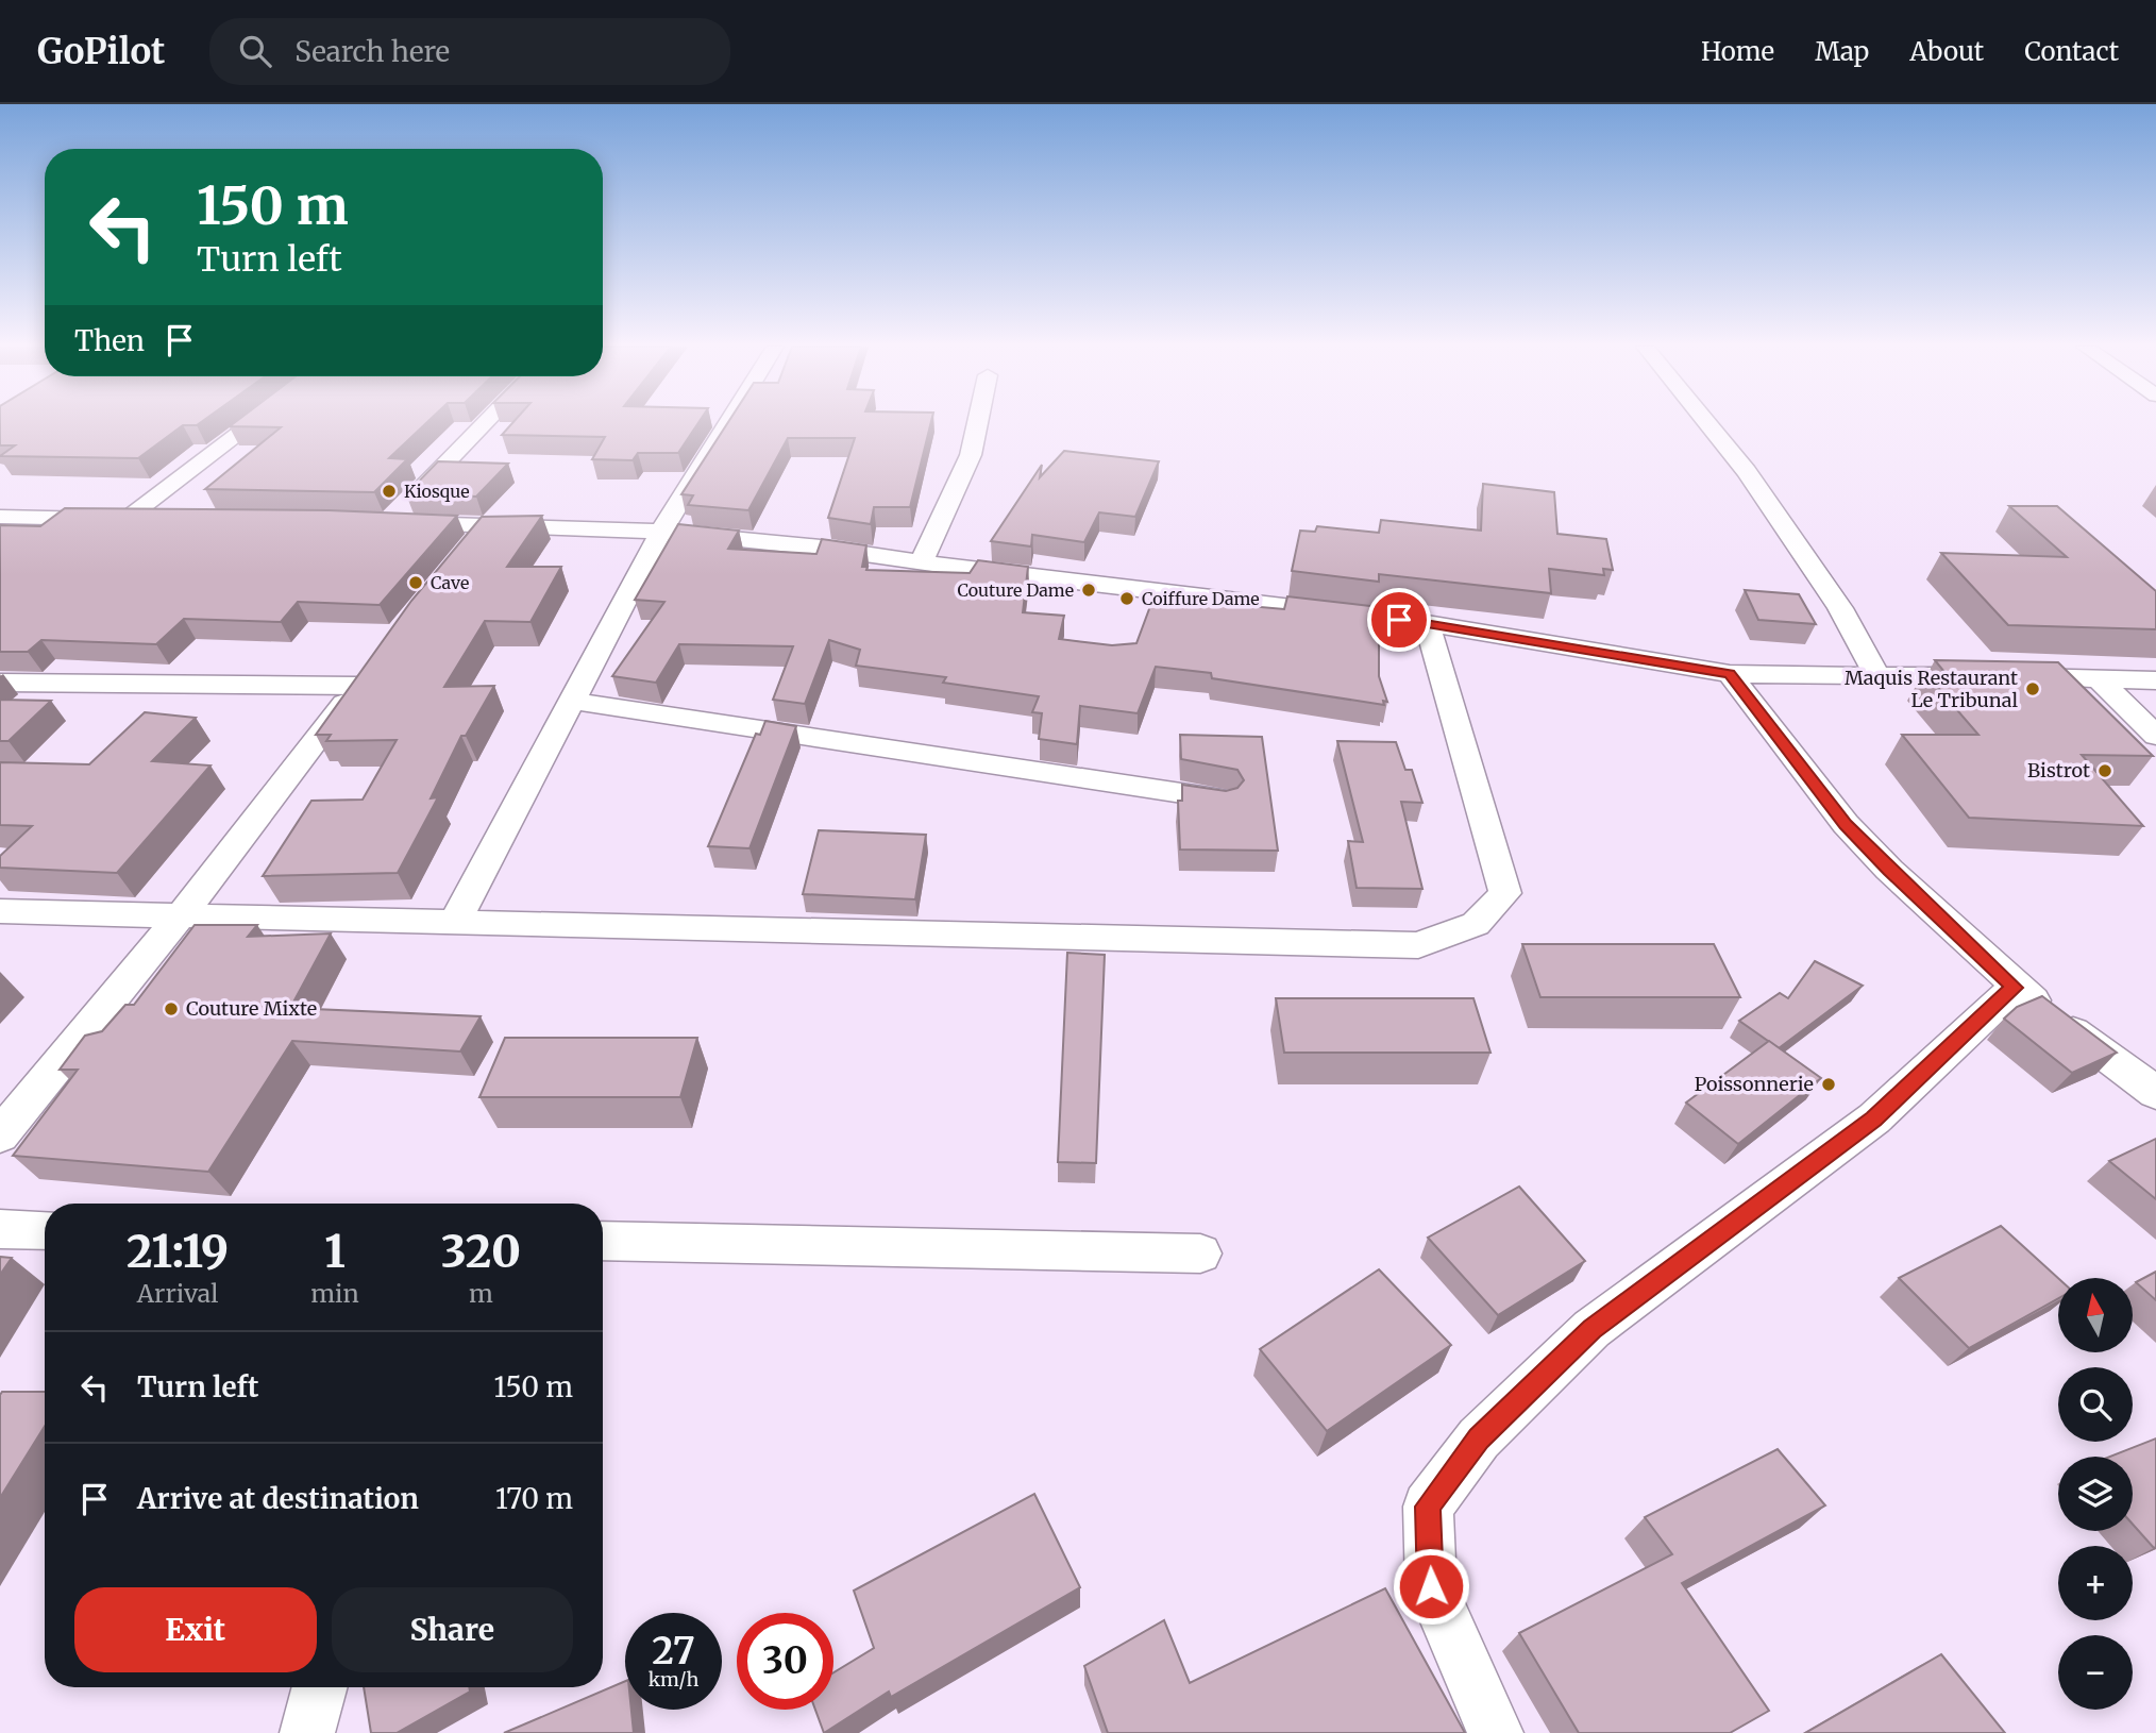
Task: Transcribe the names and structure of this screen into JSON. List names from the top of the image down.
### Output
{
  "places": [
    "Kiosque",
    "Cave",
    "Couture Dame",
    "Coiffure Dame",
    "Maquis Restaurant Le Tribunal",
    "Bistrot",
    "Couture Mixte",
    "Poissonnerie"
  ],
  "north": "top",
  "page": {
    "header": "GoPilot",
    "search": "Search here",
    "nav": [
      "Home",
      "Map",
      "About",
      "Contact"
    ],
    "turn": ["150 m", "Turn left"],
    "then": "Then",
    "eta": [
      "21:19",
      "Arrival",
      "1",
      "min",
      "320",
      "m"
    ],
    "map_buttons": ["+", "−"],
    "list": [
      {
        "name": "Turn left",
        "value": "150 m"
      },
      {
        "name": "Arrive at destination",
        "value": "170 m"
      }
    ],
    "buttons": ["Exit", "Share"],
    "speed": "27 km/h",
    "limit": "30"
  }
}
